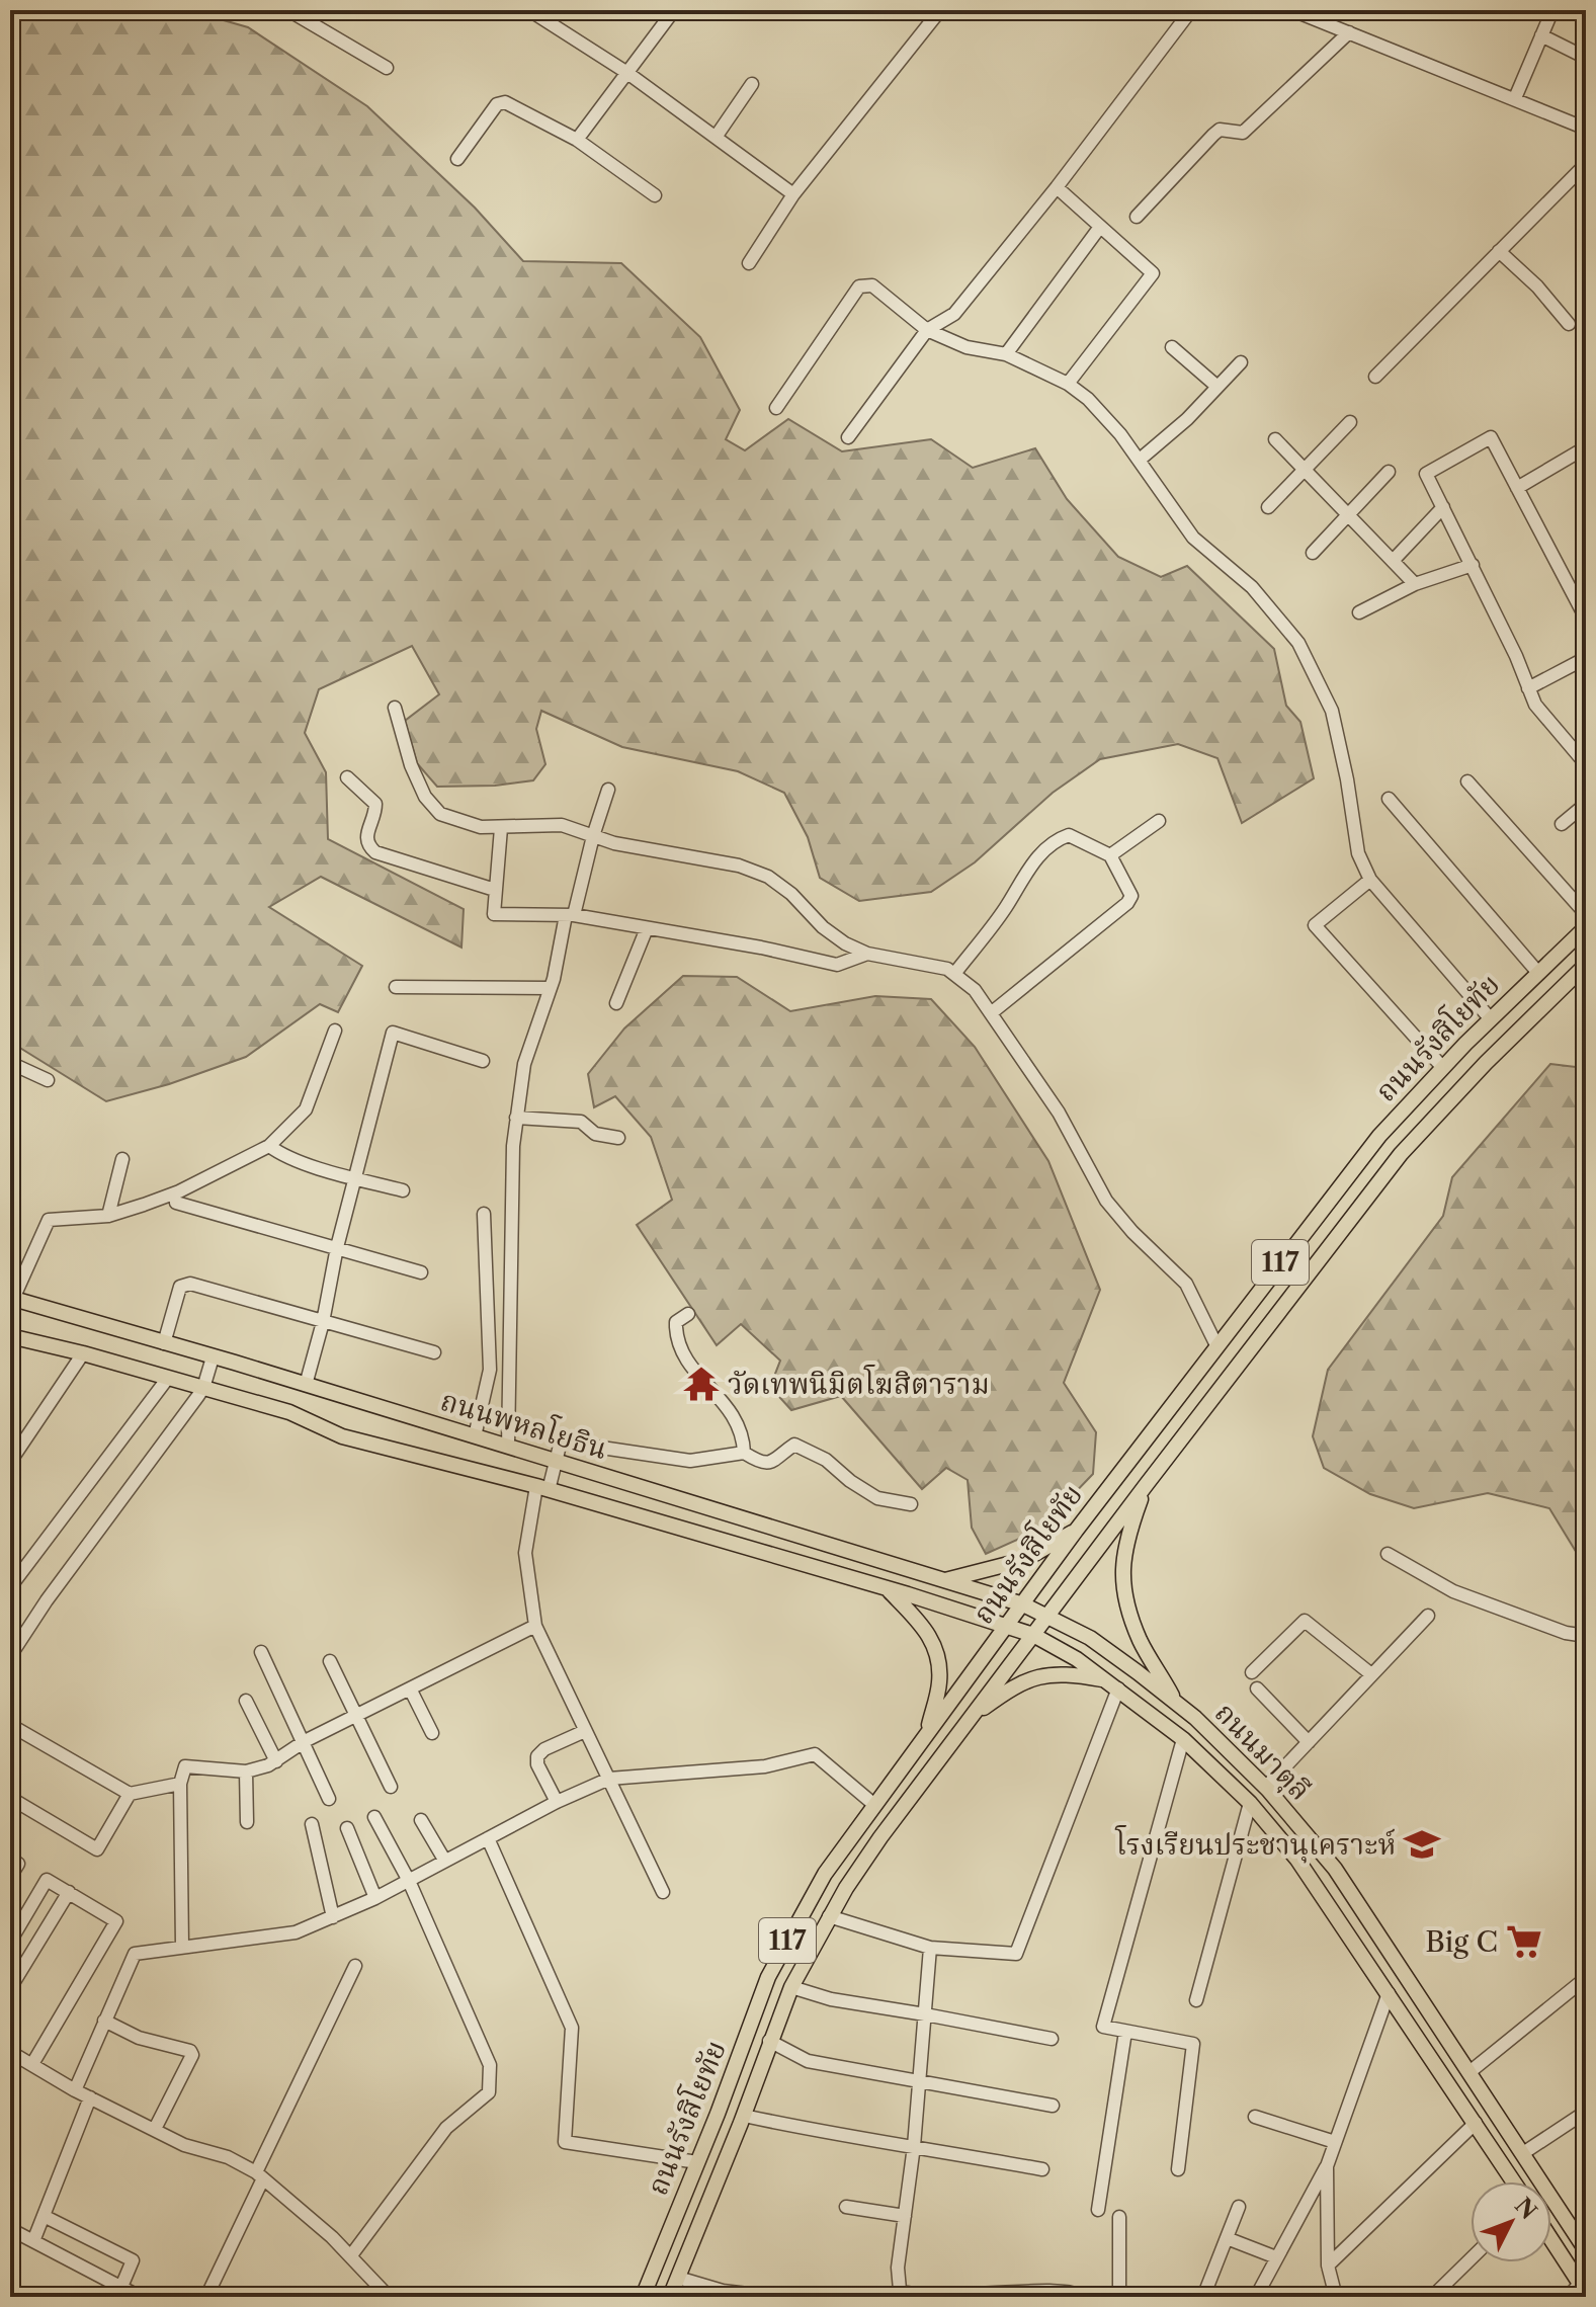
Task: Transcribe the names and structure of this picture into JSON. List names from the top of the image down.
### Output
{
  "streets": {
    "main road": [
      "ถนนรังสิโยทัย",
      "117",
      "ถนนพหลโยธิน",
      "ถนนมาตุลี"
    ]
  },
  "crossings": [
    ["ถนนรังสิโยทัย", "ถนนพหลโยธิน"],
    ["ถนนรังสิโยทัย", "ถนนมาตุลี"],
    ["ถนนพหลโยธิน", "ถนนมาตุลี"]
  ],
  "places": {
    "temple": ["วัดเทพนิมิตโฆสิตาราม"],
    "school or university": ["โรงเรียนประชานุเคราะห์"],
    "supermarket": ["Big C"]
  },
  "north": "top right"
}
